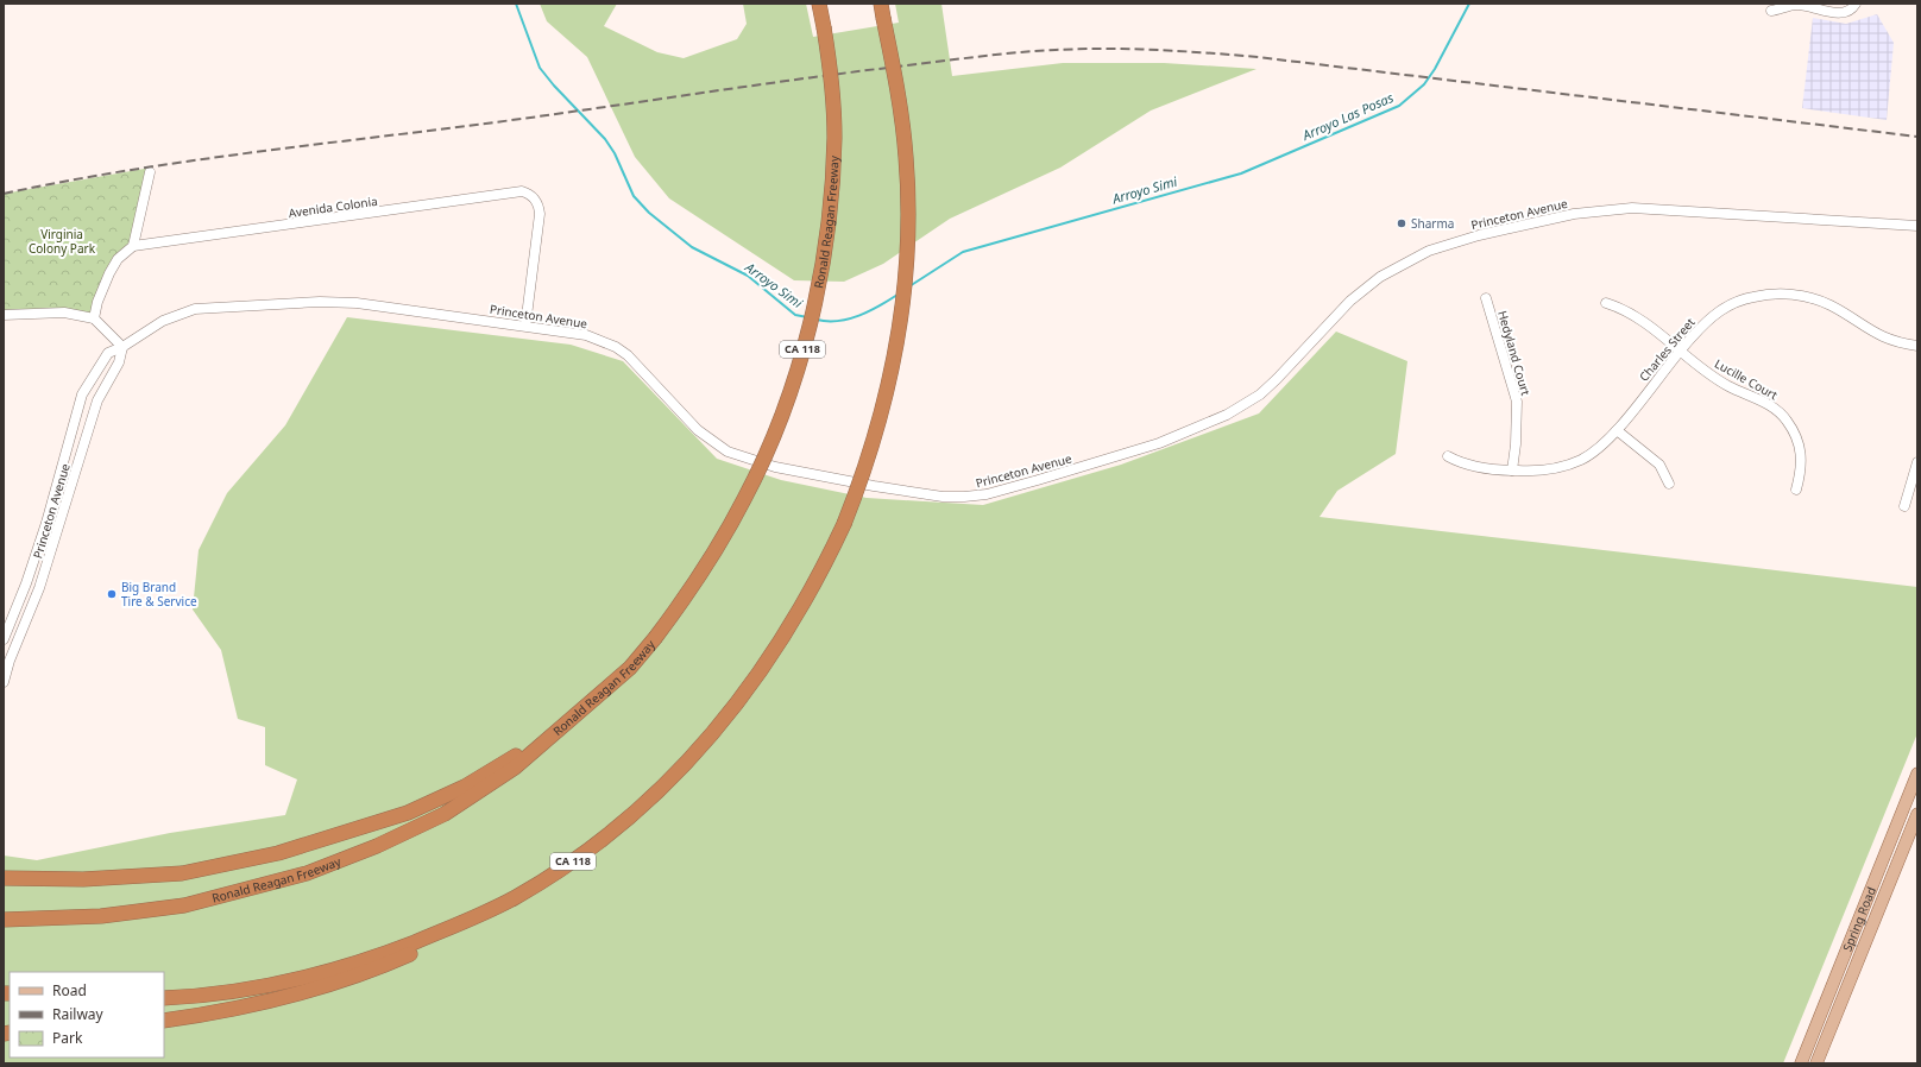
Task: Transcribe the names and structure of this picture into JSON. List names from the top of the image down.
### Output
{
  "streets": {
    "highway": ["Ronald Reagan Freeway", "CA 118"],
    "main road": ["Spring Road"],
    "street": [
      "Avenida Colonia",
      "Princeton Avenue",
      "Charles Street",
      "Hedyland Court",
      "Lucille Court"
    ]
  },
  "crossings": [
    ["Avenida Colonia", "Princeton Avenue"],
    ["Charles Street", "Hedyland Court"],
    ["Charles Street", "Lucille Court"]
  ],
  "water": ["Arroyo Las Posas", "Arroyo Simi"],
  "parks": ["Virginia Colony Park"],
  "places": ["Sharma", "Big Brand Tire & Service"],
  "legend": ["Road", "Railway", "Park"]
}
